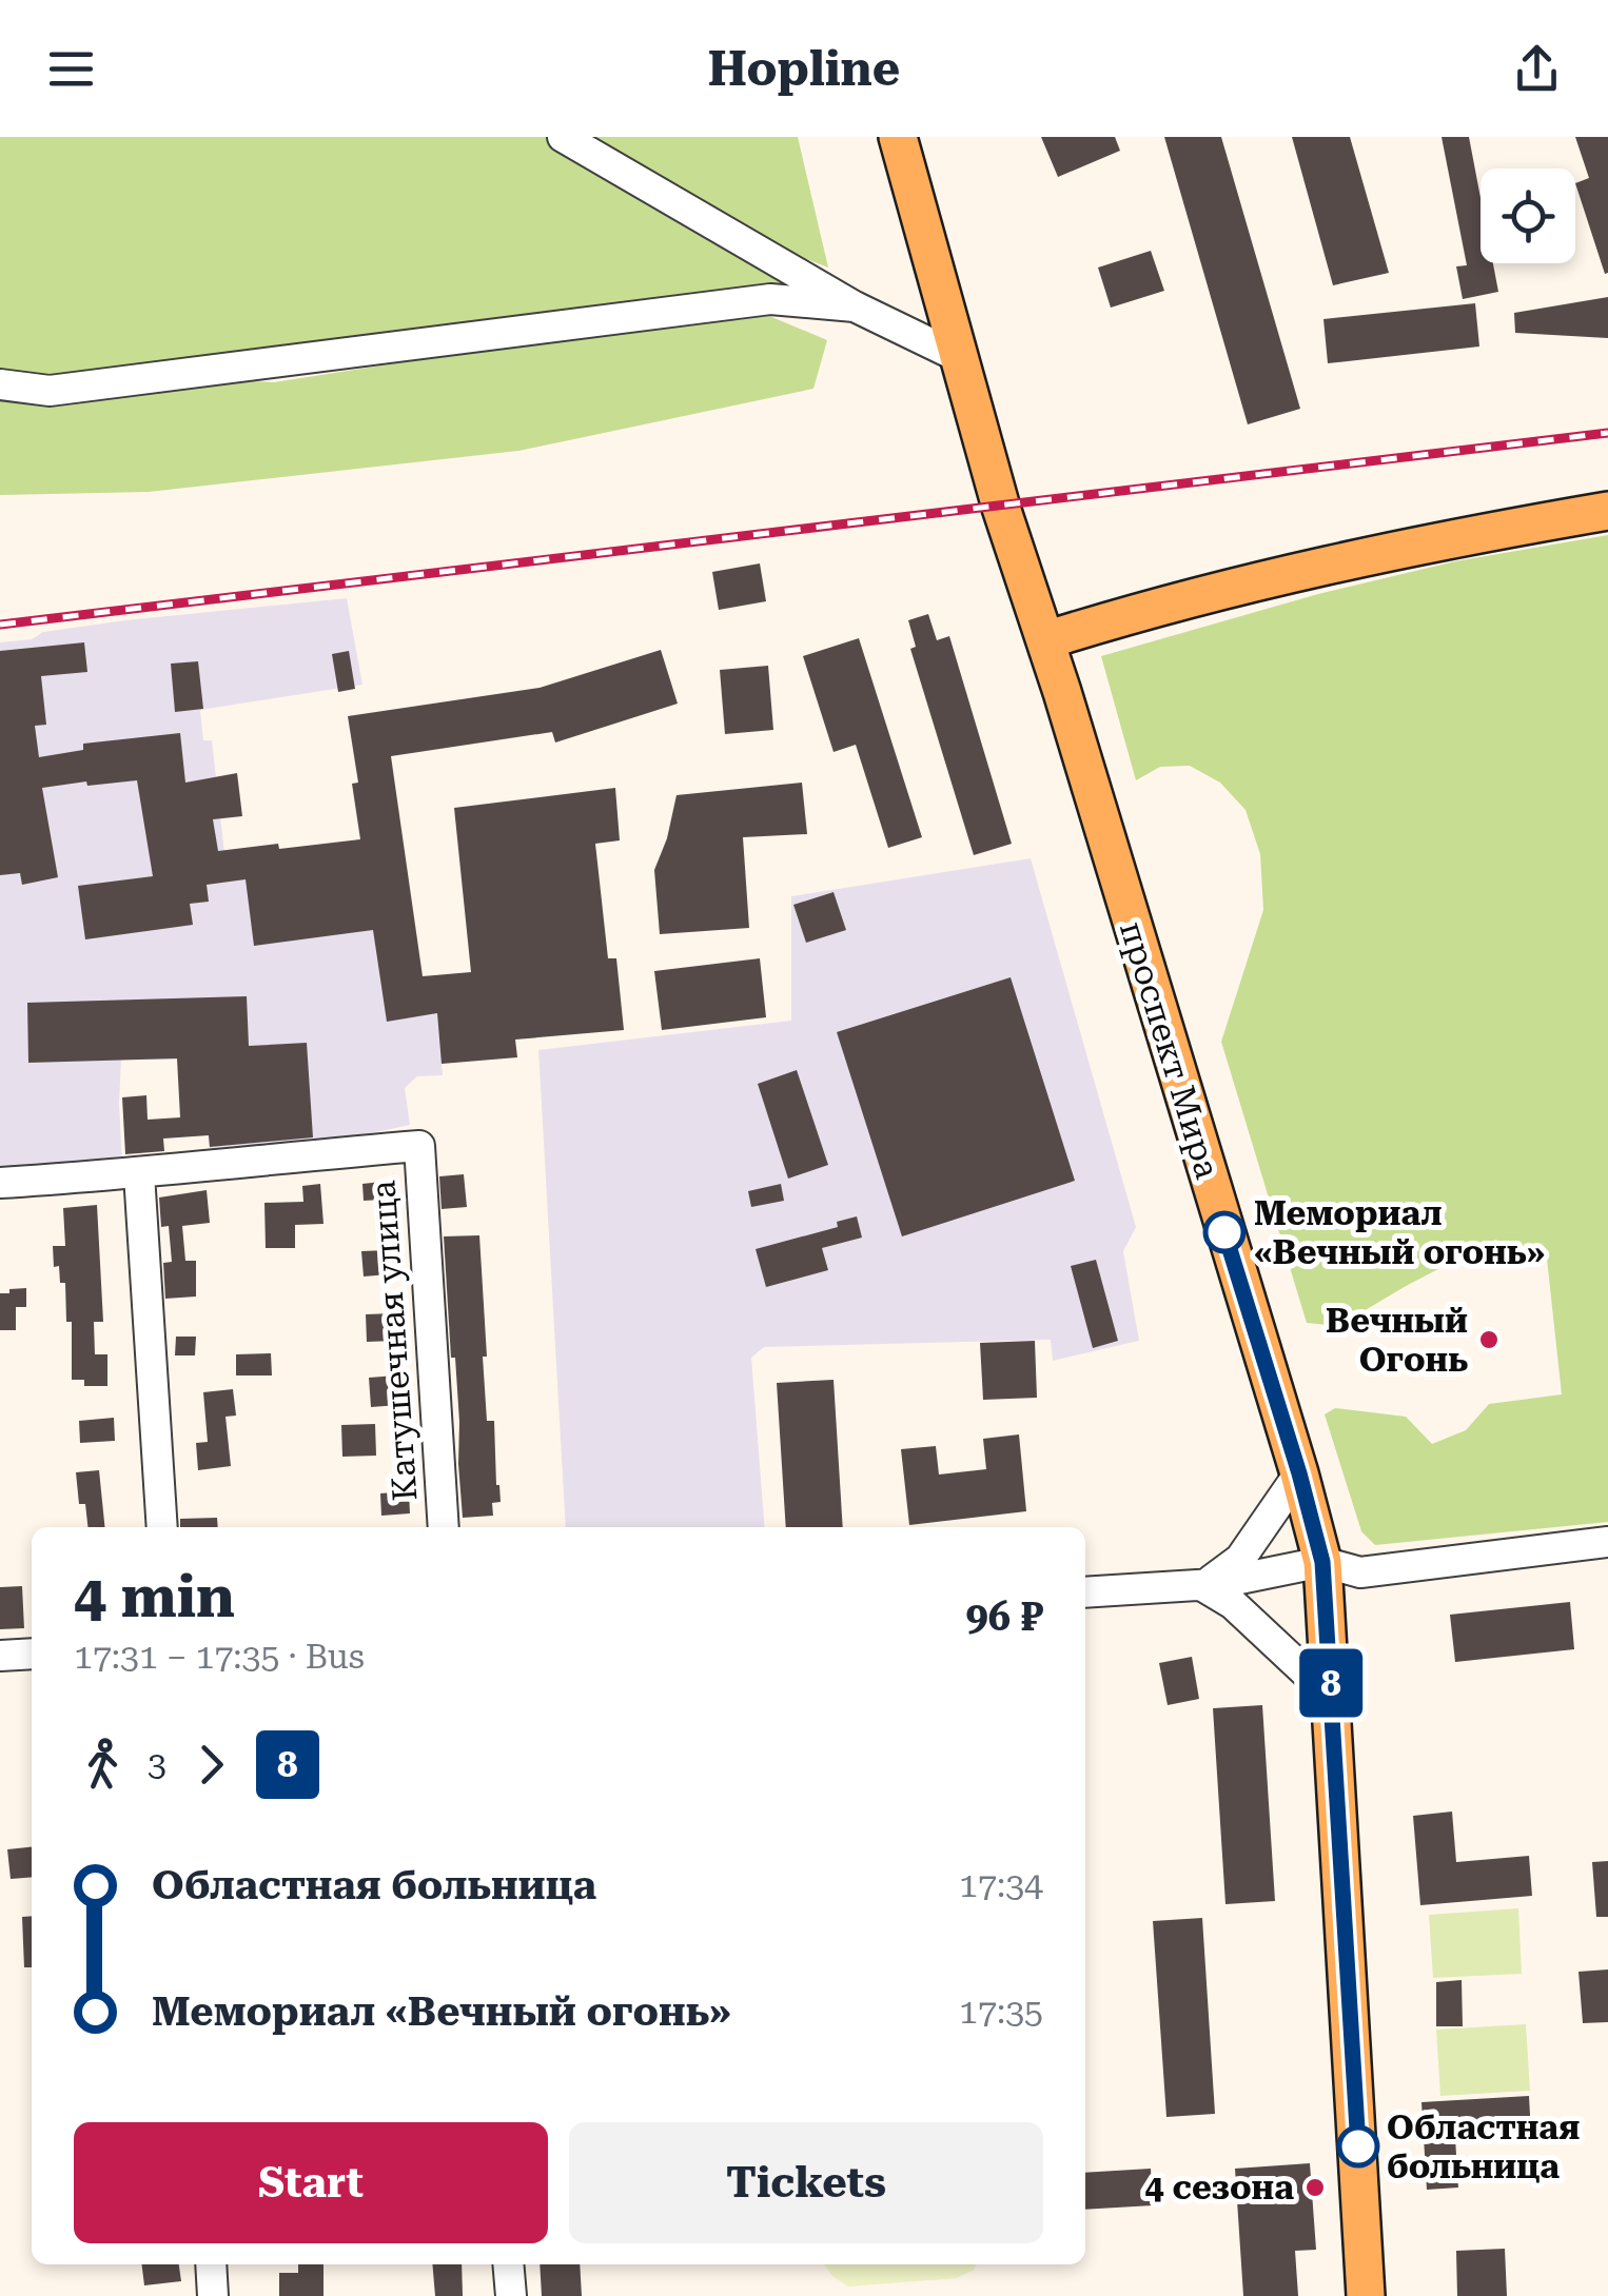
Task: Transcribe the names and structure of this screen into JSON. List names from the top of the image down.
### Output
{
  "streets": {
    "main road": ["проспект Мира"],
    "street": ["Катушечная улица"]
  },
  "places": [
    "Мемориал «Вечный огонь»",
    "Вечный Огонь",
    "Областная больница",
    "4 сезона"
  ],
  "lines": ["bus line 8"],
  "page": {
    "header": "Hopline",
    "on_map": "8",
    "heading": ["4 min", "17:31 – 17:35 · Bus", "96 ₽"],
    "legs": ["3", "8"],
    "list": [
      {
        "name": "Областная больница",
        "value": "17:34"
      },
      {
        "name": "Мемориал «Вечный огонь»",
        "value": "17:35"
      }
    ],
    "buttons": ["Start", "Tickets"]
  }
}
